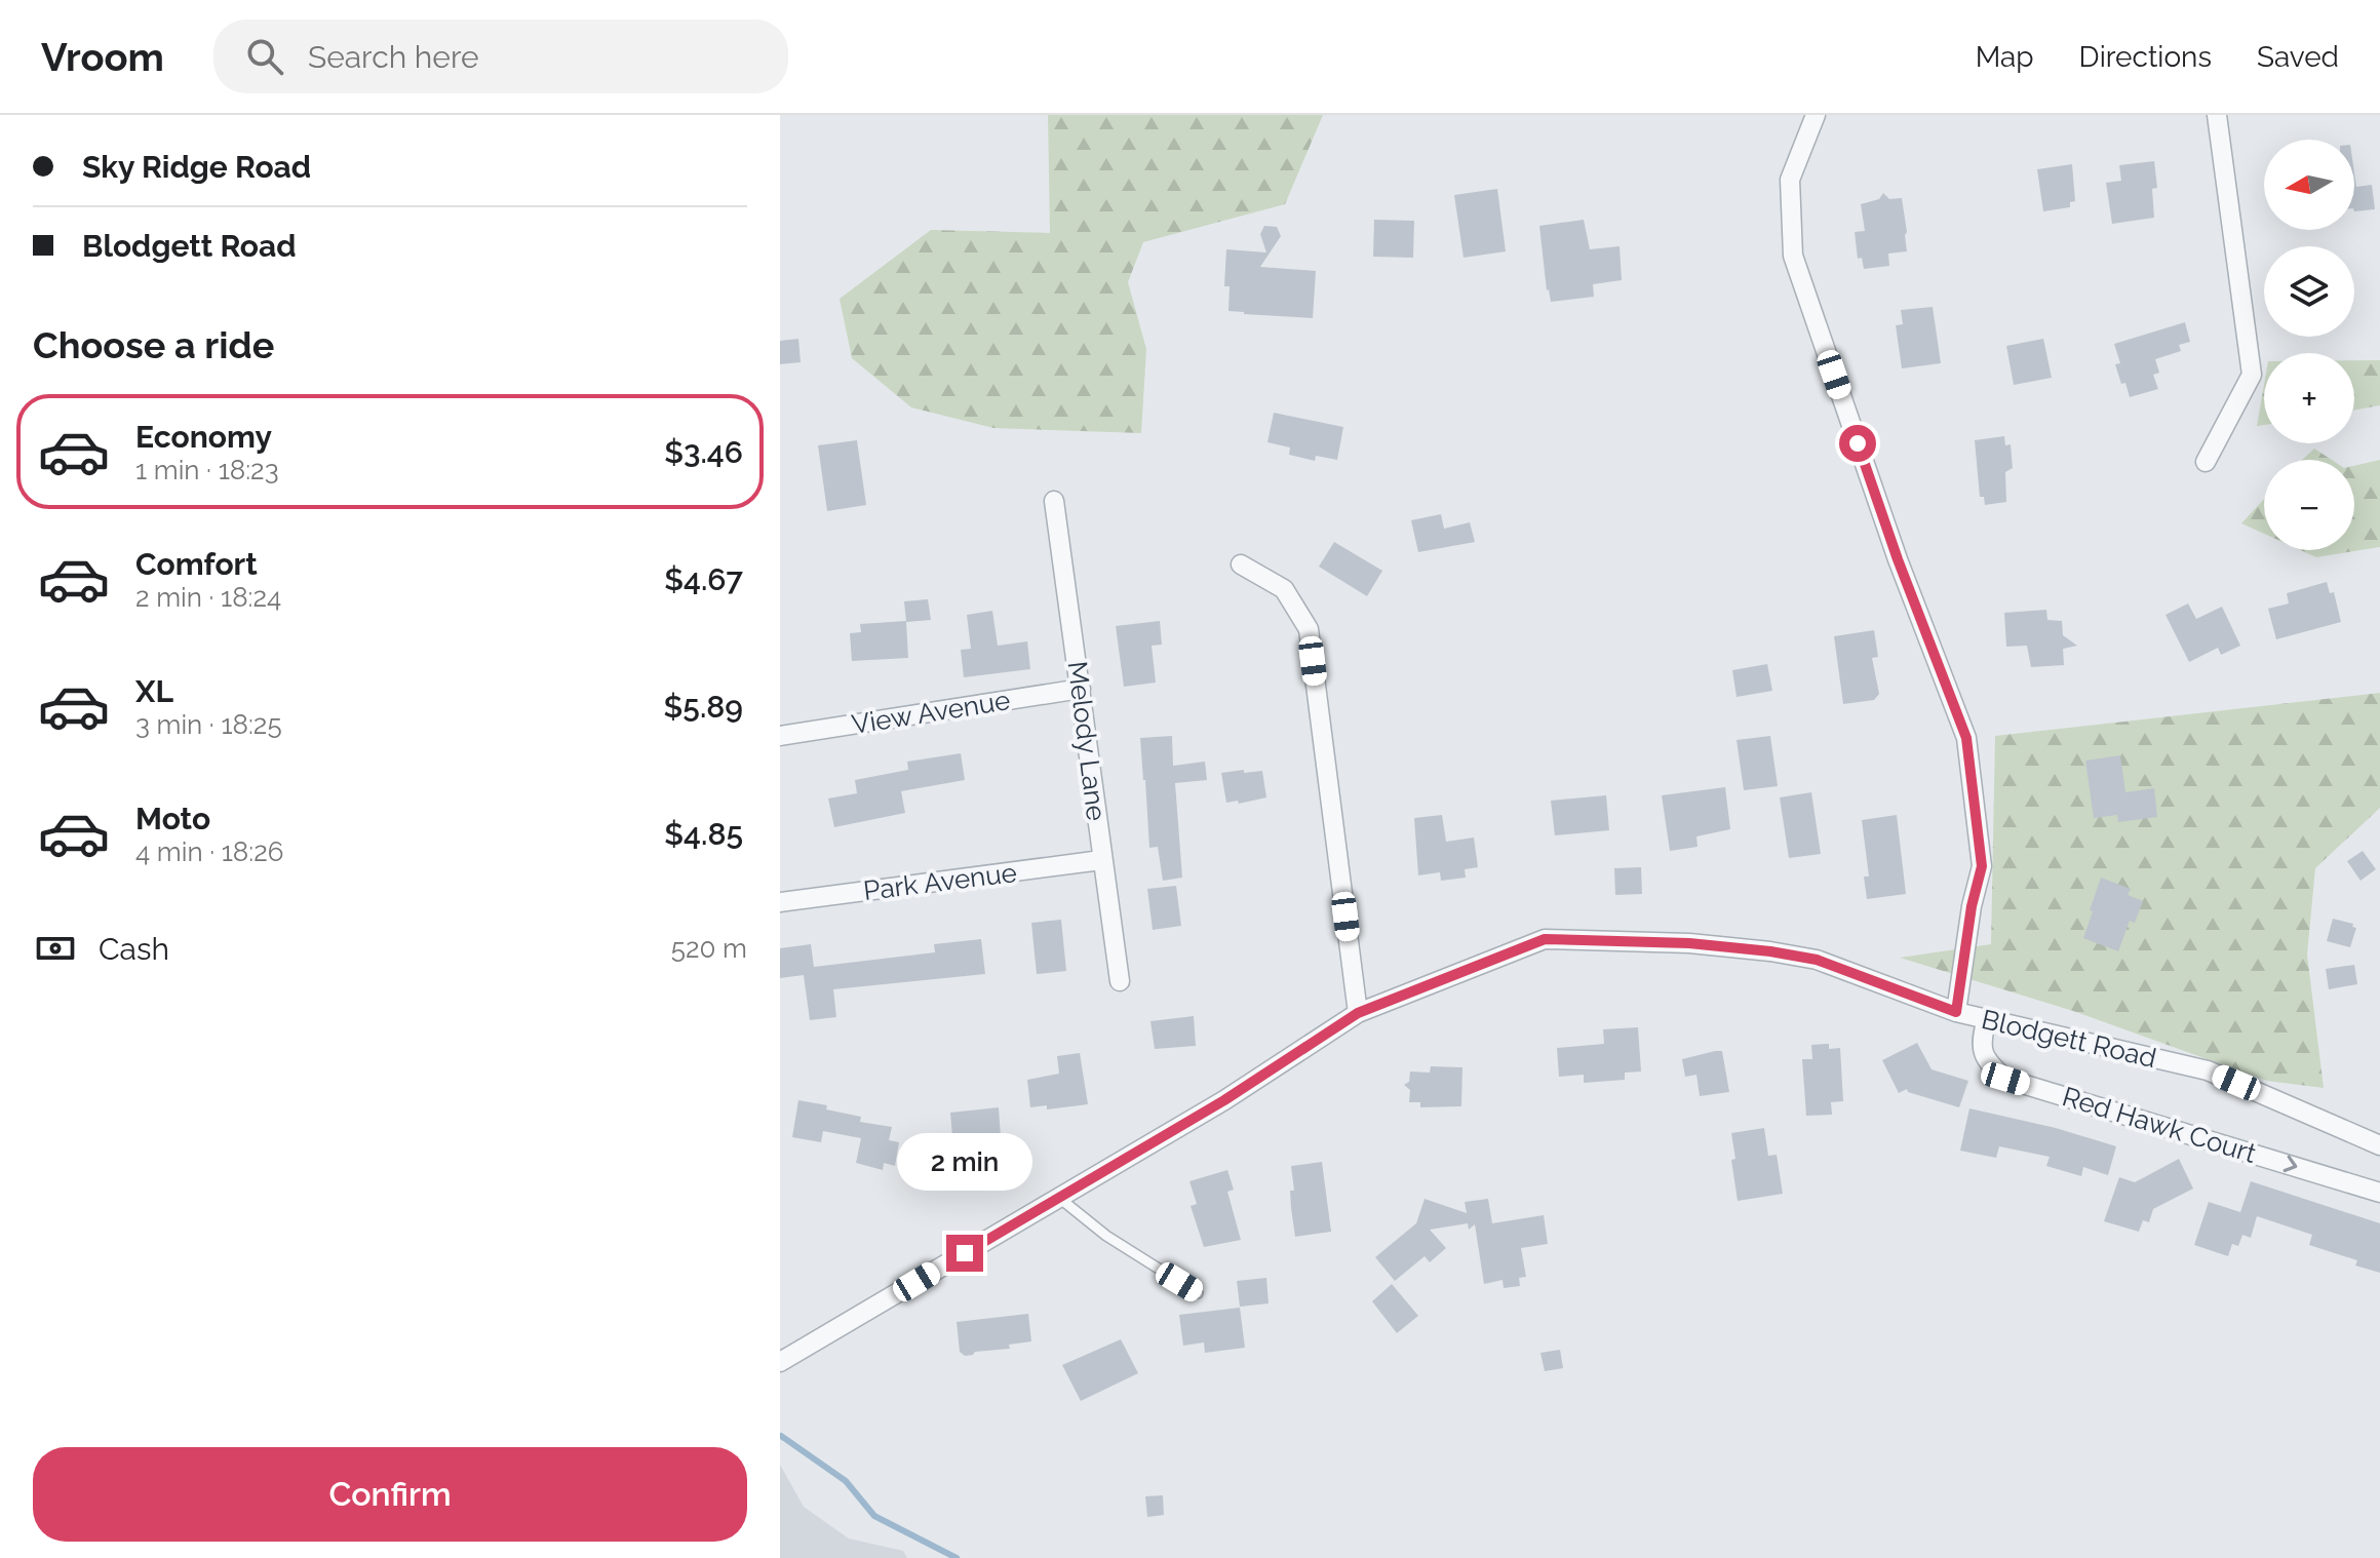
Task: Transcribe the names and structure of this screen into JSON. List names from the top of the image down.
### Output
{
  "streets": {
    "street": [
      "View Avenue",
      "Melody Lane",
      "Park Avenue",
      "Blodgett Road",
      "Red Hawk Court"
    ]
  },
  "crossings": [
    ["View Avenue", "Melody Lane"],
    ["Melody Lane", "Park Avenue"],
    ["Blodgett Road", "Red Hawk Court"]
  ],
  "one_way": ["Red Hawk Court"],
  "north": "left",
  "page": {
    "header": "Vroom",
    "search": "Search here",
    "nav": ["Map", "Directions", "Saved"],
    "banner": ["Sky Ridge Road", "Blodgett Road"],
    "map_buttons": ["+", "−"],
    "heading": "Choose a ride",
    "list": [
      {
        "name": "Economy",
        "note": "1 min · 18:23",
        "value": "$3.46"
      },
      {
        "name": "Comfort",
        "note": "2 min · 18:24",
        "value": "$4.67"
      },
      {
        "name": "XL",
        "note": "3 min · 18:25",
        "value": "$5.89"
      },
      {
        "name": "Moto",
        "note": "4 min · 18:26",
        "value": "$4.85"
      }
    ],
    "pay": ["Cash", "520 m"],
    "bubble": "2 min",
    "buttons": "Confirm"
  }
}
